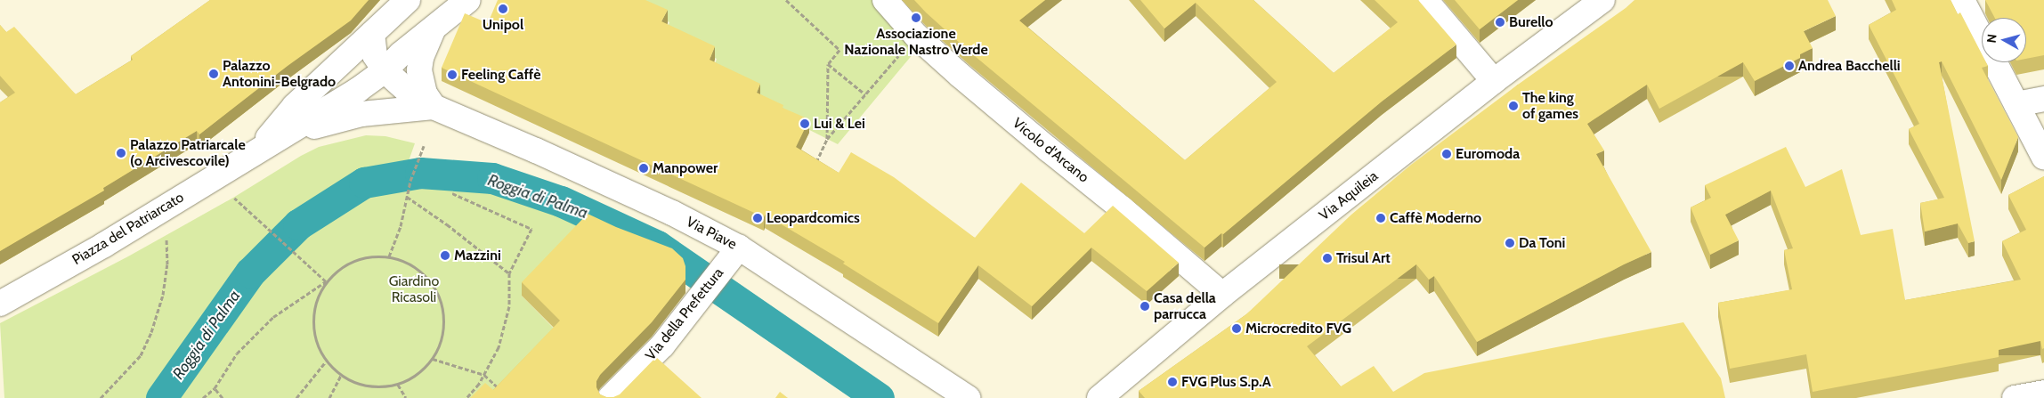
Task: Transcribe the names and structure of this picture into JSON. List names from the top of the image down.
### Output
{
  "streets": {
    "street": [
      "Vicolo d'Arcano",
      "Via Aquileia",
      "Piazza del Patriarcato",
      "Via Piave",
      "Via della Prefettura"
    ]
  },
  "crossings": [
    ["Vicolo d'Arcano", "Via Aquileia"],
    ["Via Piave", "Via della Prefettura"]
  ],
  "water": ["Roggia di Palma"],
  "parks": ["Giardino Ricasoli"],
  "places": [
    "Unipol",
    "Associazione Nazionale Nastro Verde",
    "Burello",
    "Andrea Bacchelli",
    "Palazzo Antonini-Belgrado",
    "Feeling Caffè",
    "The king of games",
    "Lui & Lei",
    "Palazzo Patriarcale (o Arcivescovile)",
    "Euromoda",
    "Manpower",
    "Leopardcomics",
    "Caffè Moderno",
    "Da Toni",
    "Mazzini",
    "Trisul Art",
    "Casa della parrucca",
    "Microcredito FVG",
    "FVG Plus S.p.A"
  ],
  "north": "left"
}
